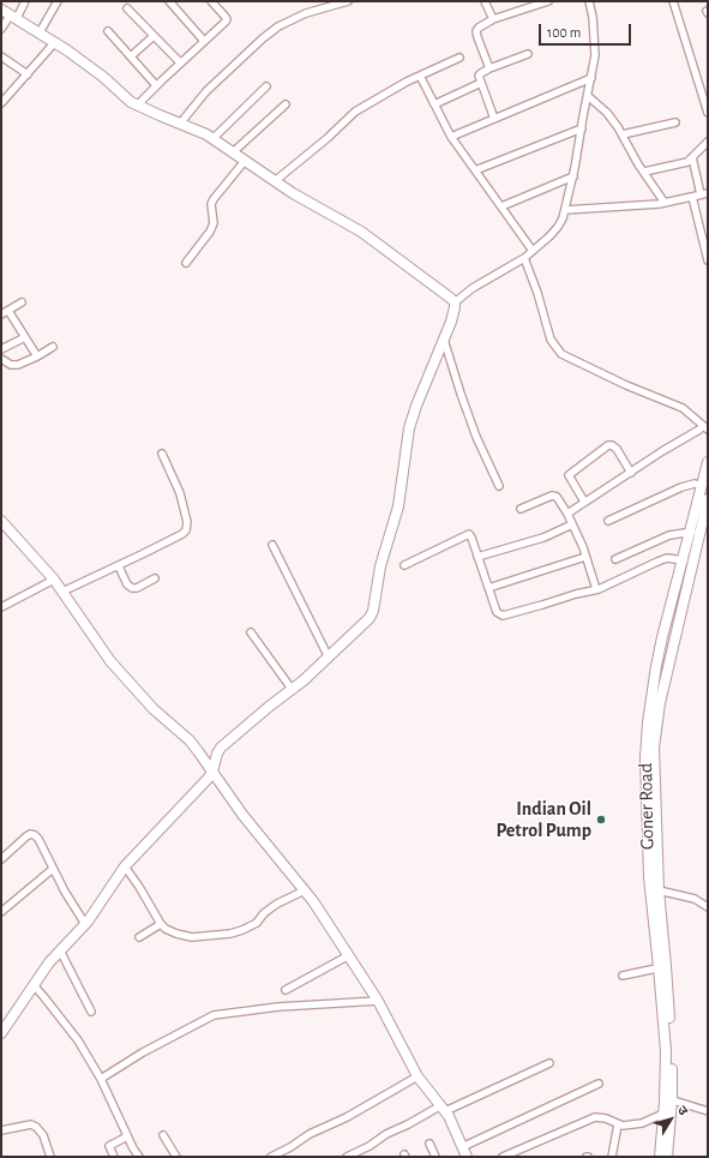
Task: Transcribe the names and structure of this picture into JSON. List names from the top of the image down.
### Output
{
  "streets": {
    "street": ["Goner Road"]
  },
  "places": ["Indian Oil Petrol Pump"],
  "scale_bar": "100 m",
  "north": "top right"
}
